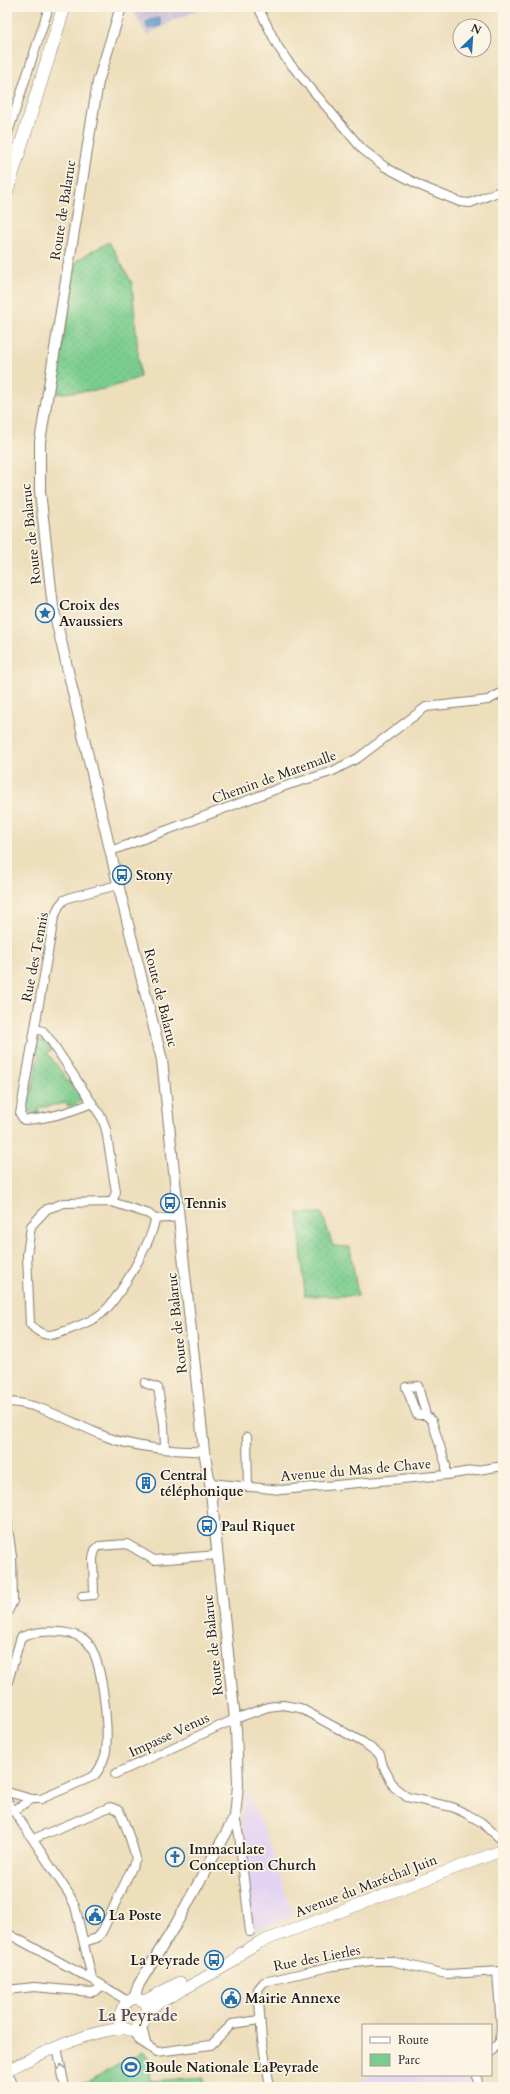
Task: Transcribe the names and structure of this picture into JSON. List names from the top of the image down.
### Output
{
  "streets": {
    "main road": ["Avenue du Maréchal Juin"],
    "street": [
      "Route de Balaruc",
      "Chemin de Matemalle",
      "Rue des Tennis",
      "Avenue du Mas de Chave",
      "Impasse Venus",
      "Rue des Lierles"
    ]
  },
  "crossings": [
    ["Route de Balaruc", "Chemin de Matemalle"],
    ["Route de Balaruc", "Rue des Tennis"],
    ["Route de Balaruc", "Avenue du Mas de Chave"],
    ["Route de Balaruc", "Impasse Venus"],
    ["Route de Balaruc", "Avenue du Maréchal Juin"]
  ],
  "districts": ["La Peyrade"],
  "places": {
    "place": ["Croix des Avaussiers"],
    "bus stop": [
      "Stony",
      "Tennis",
      "Paul Riquet",
      "La Peyrade"
    ],
    "building": ["Central téléphonique"],
    "church": ["Immaculate Conception Church"],
    "public building": ["La Poste", "Mairie Annexe"],
    "sports": ["Boule Nationale LaPeyrade"]
  },
  "legend": ["Route", "Parc"],
  "north": "top right"
}
